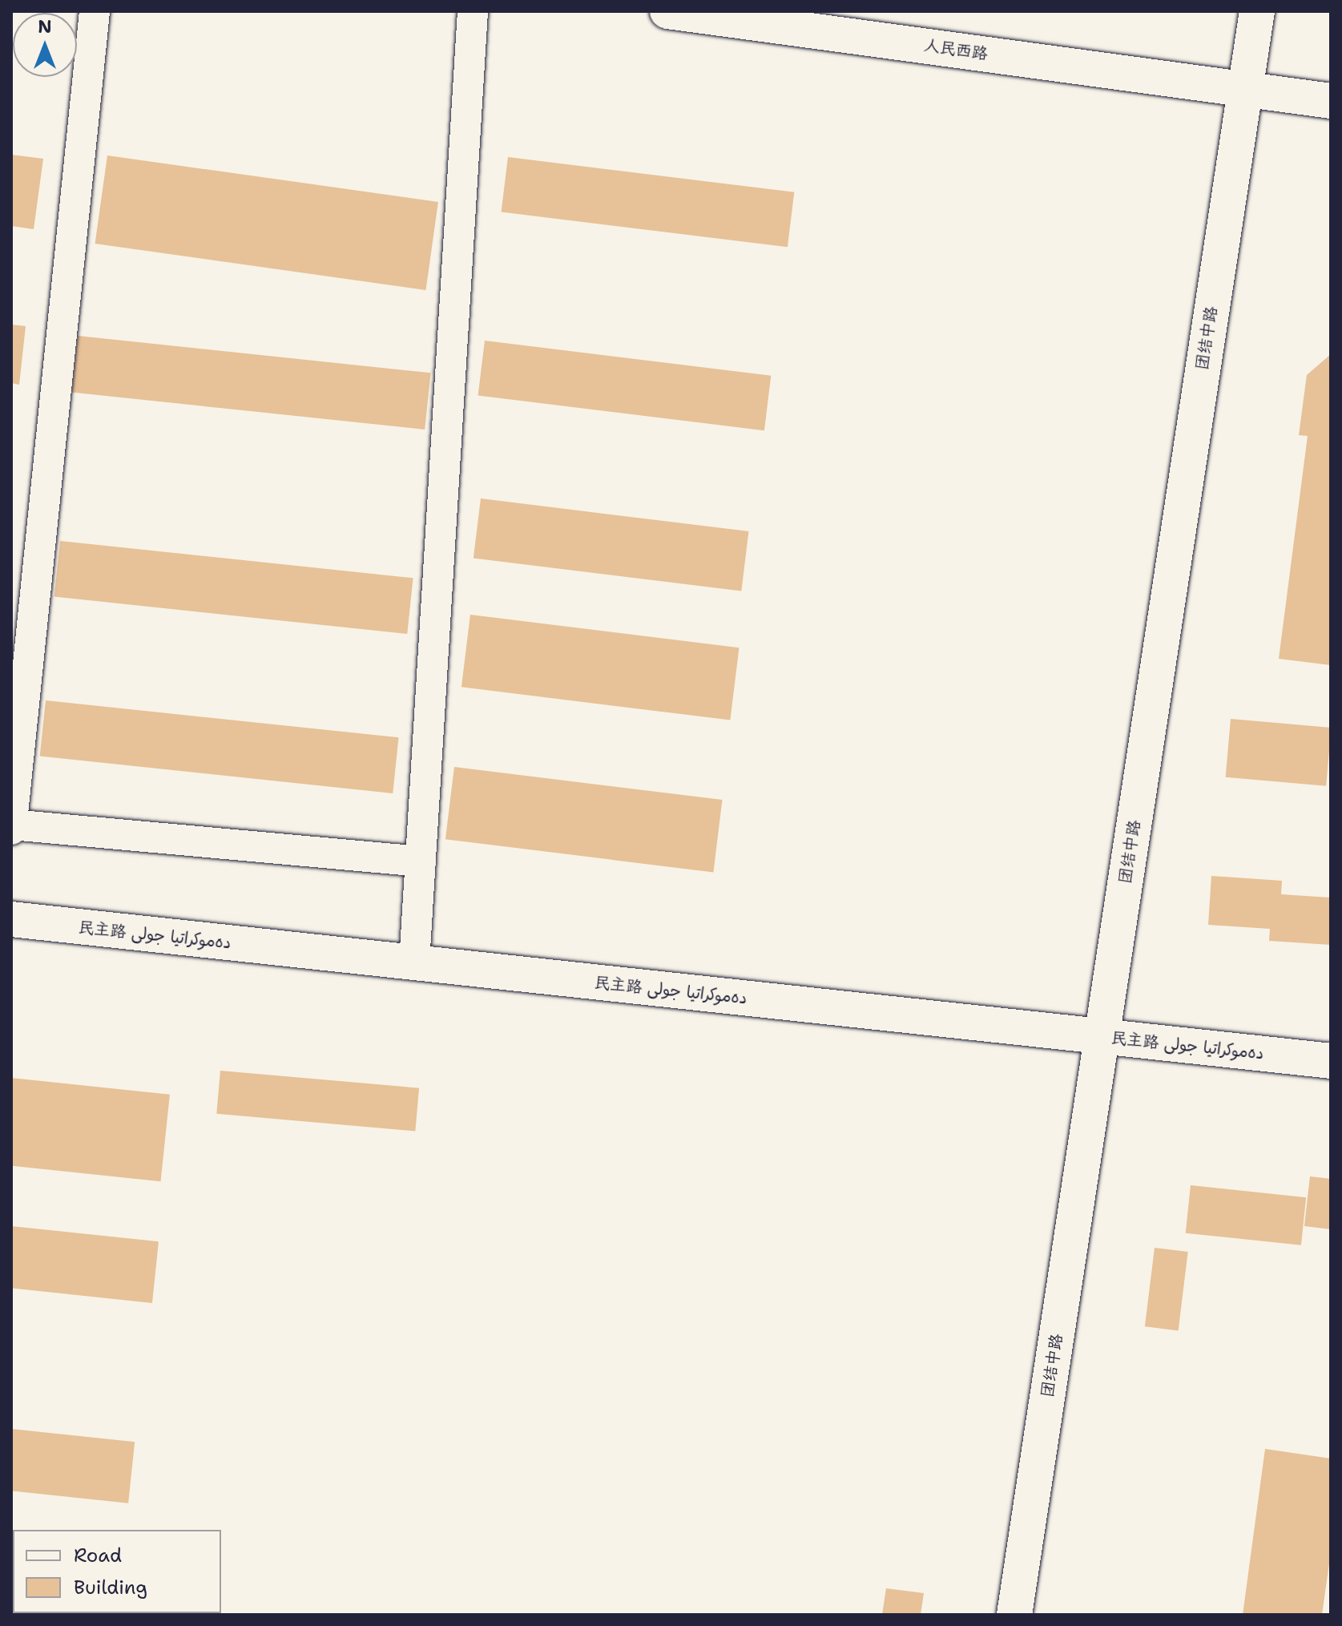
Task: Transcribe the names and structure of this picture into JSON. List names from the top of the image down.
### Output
{
  "streets": {
    "main road": ["人民西路", "团结中路", "民主路 دەموكراتيا جولى"]
  },
  "crossings": [
    ["人民西路", "团结中路"],
    ["团结中路", "民主路 دەموكراتيا جولى"]
  ],
  "legend": ["Road", "Building"],
  "north": "top"
}
